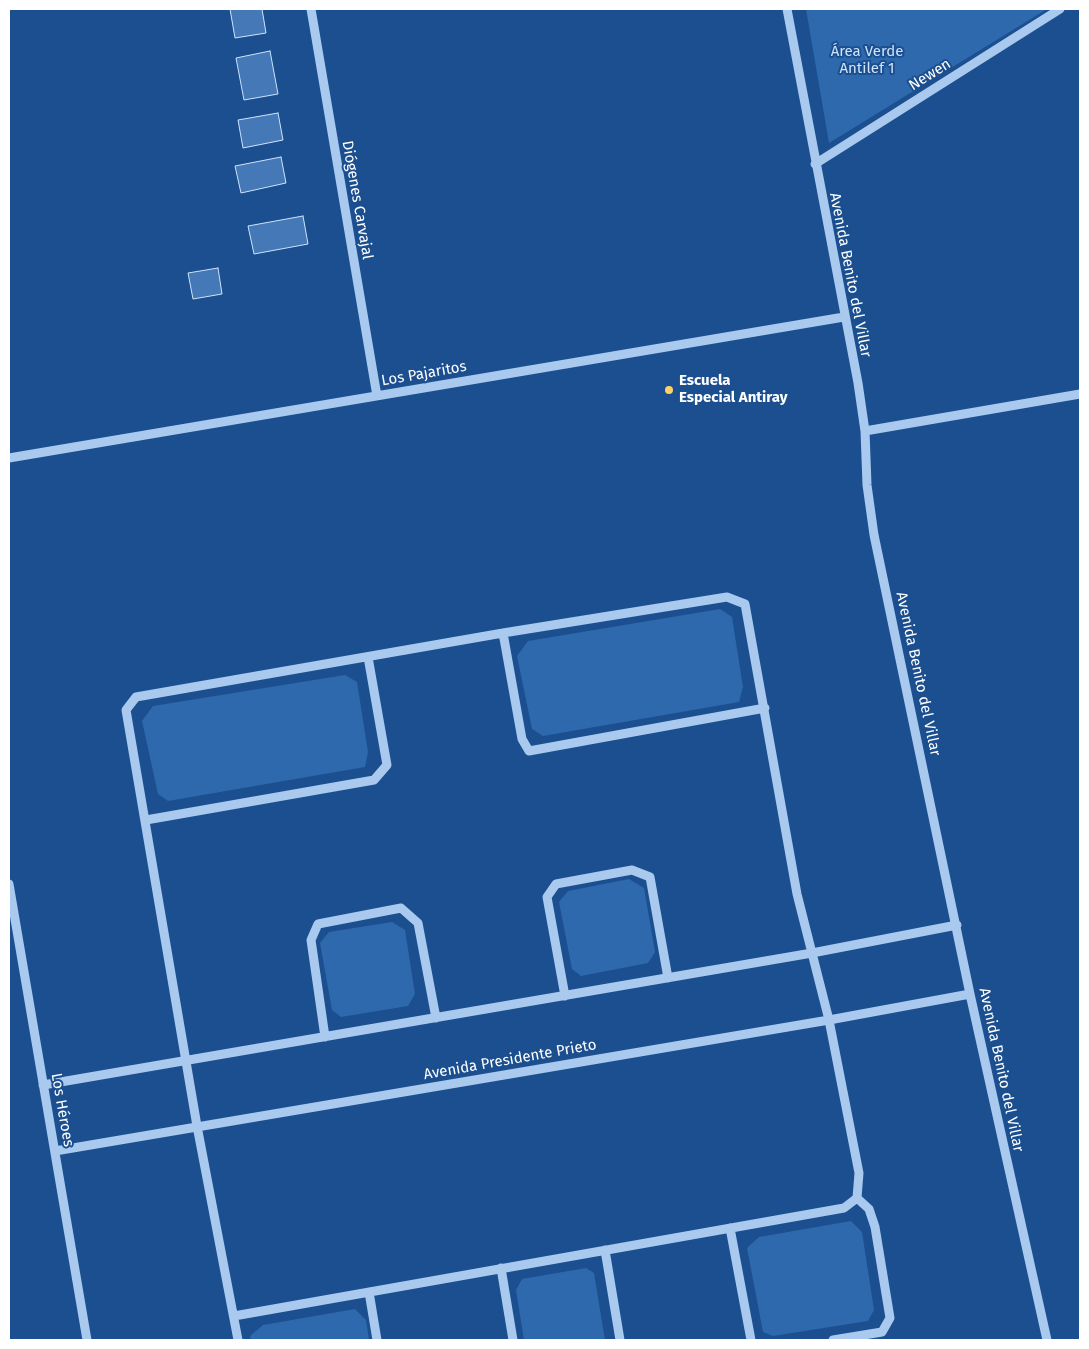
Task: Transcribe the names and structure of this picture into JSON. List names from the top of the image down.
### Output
{
  "streets": {
    "street": [
      "Newen",
      "Diógenes Carvajal",
      "Avenida Benito del Villar",
      "Los Pajaritos",
      "Avenida Presidente Prieto",
      "Los Héroes"
    ]
  },
  "crossings": [
    ["Newen", "Avenida Benito del Villar"],
    ["Diógenes Carvajal", "Los Pajaritos"],
    ["Avenida Benito del Villar", "Los Pajaritos"],
    ["Avenida Benito del Villar", "Avenida Presidente Prieto"],
    ["Avenida Presidente Prieto", "Los Héroes"]
  ],
  "parks": ["Área Verde Antilef 1"],
  "places": ["Escuela Especial Antiray"]
}
